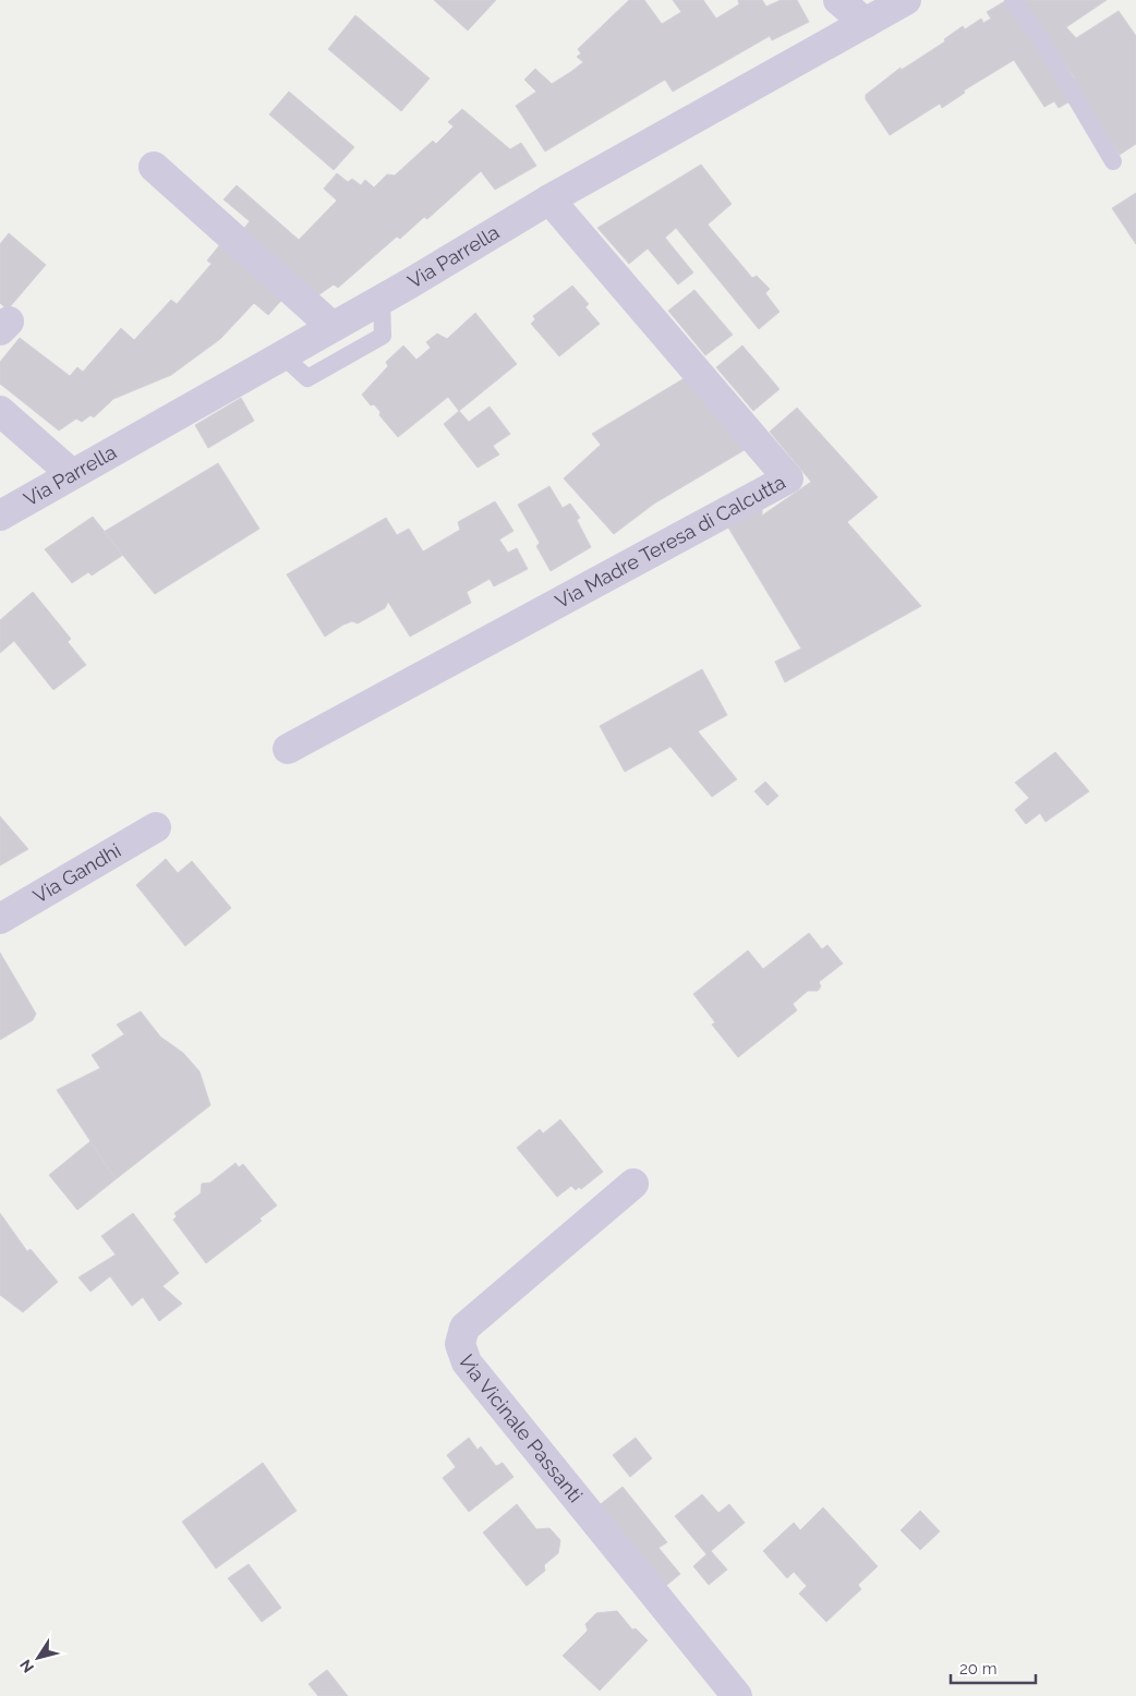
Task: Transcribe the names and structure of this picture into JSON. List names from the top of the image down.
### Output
{
  "streets": {
    "street": [
      "Via Parrella",
      "Via Madre Teresa di Calcutta",
      "Via Gandhi",
      "Via Vicinale Passanti"
    ]
  },
  "crossings": [
    ["Via Parrella", "Via Madre Teresa di Calcutta"]
  ],
  "scale_bar": "20 m",
  "north": "bottom left"
}
